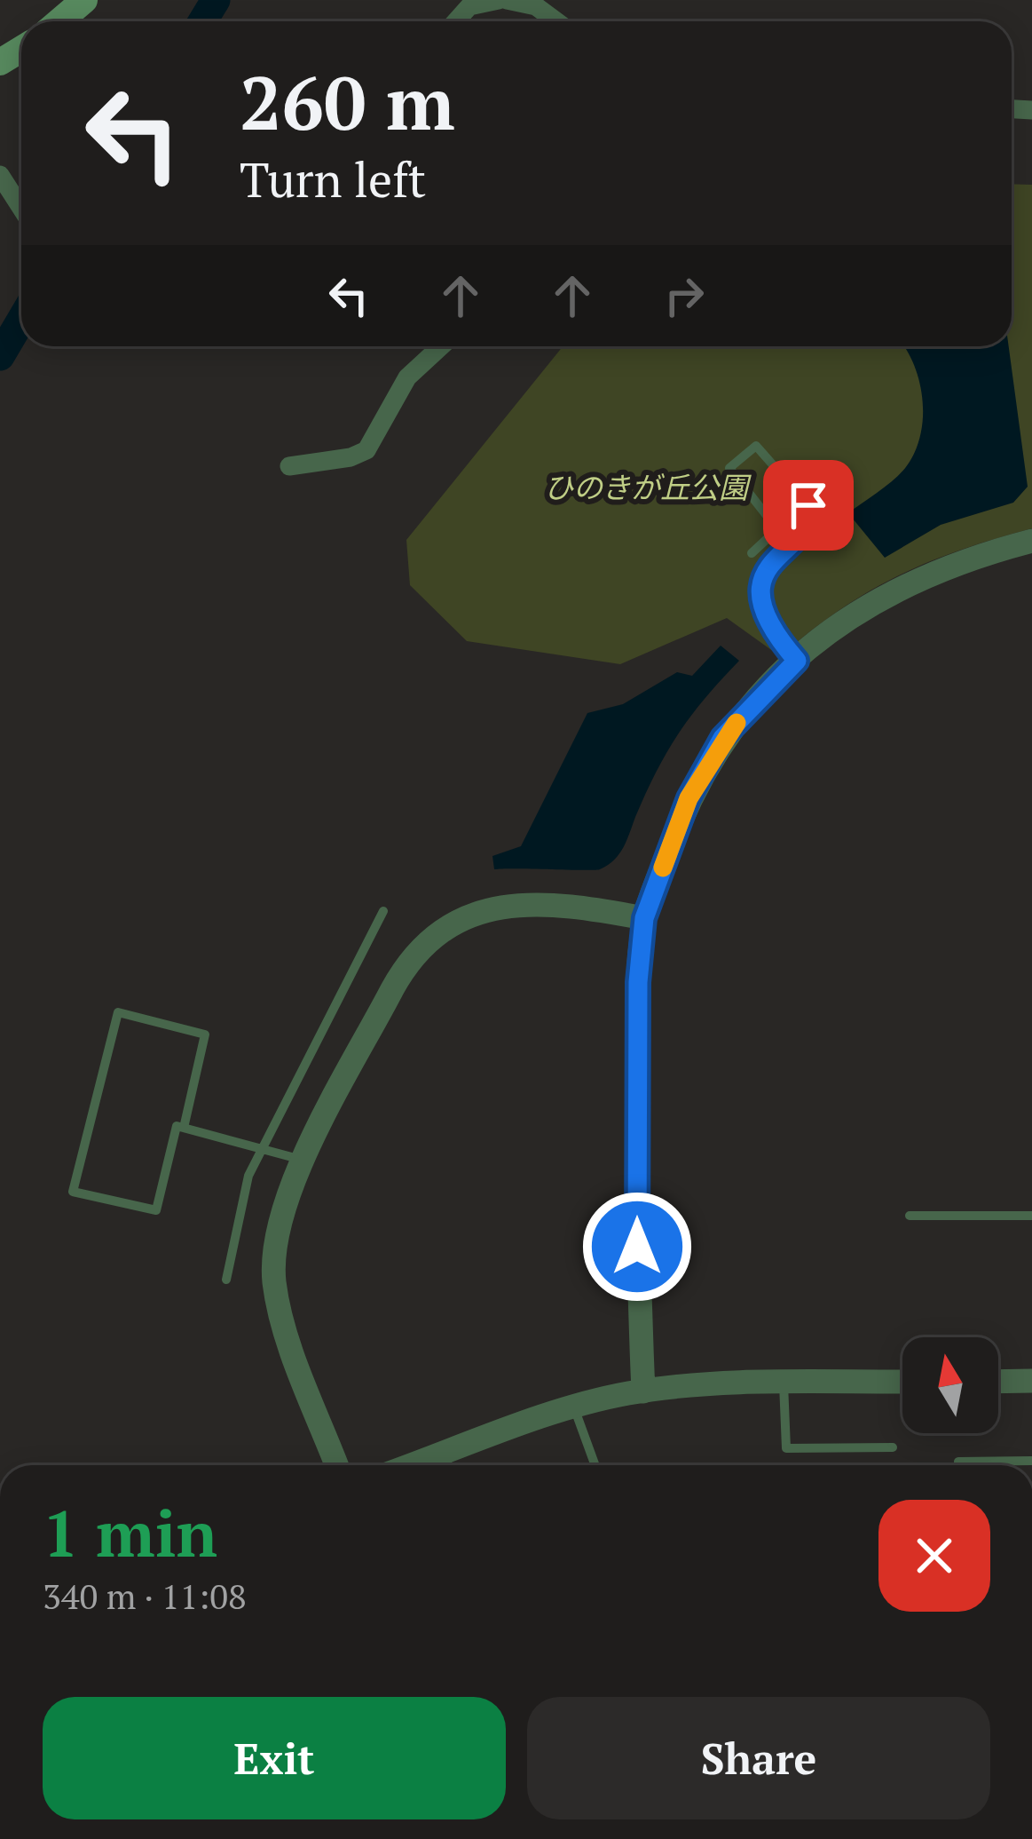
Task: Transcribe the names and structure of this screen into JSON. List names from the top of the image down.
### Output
{
  "parks": ["ひのきが丘公園"],
  "north": "top",
  "page": {
    "turn": ["260 m", "Turn left"],
    "heading": ["1 min", "340 m · 11:08"],
    "buttons": ["Exit", "Share"]
  }
}
